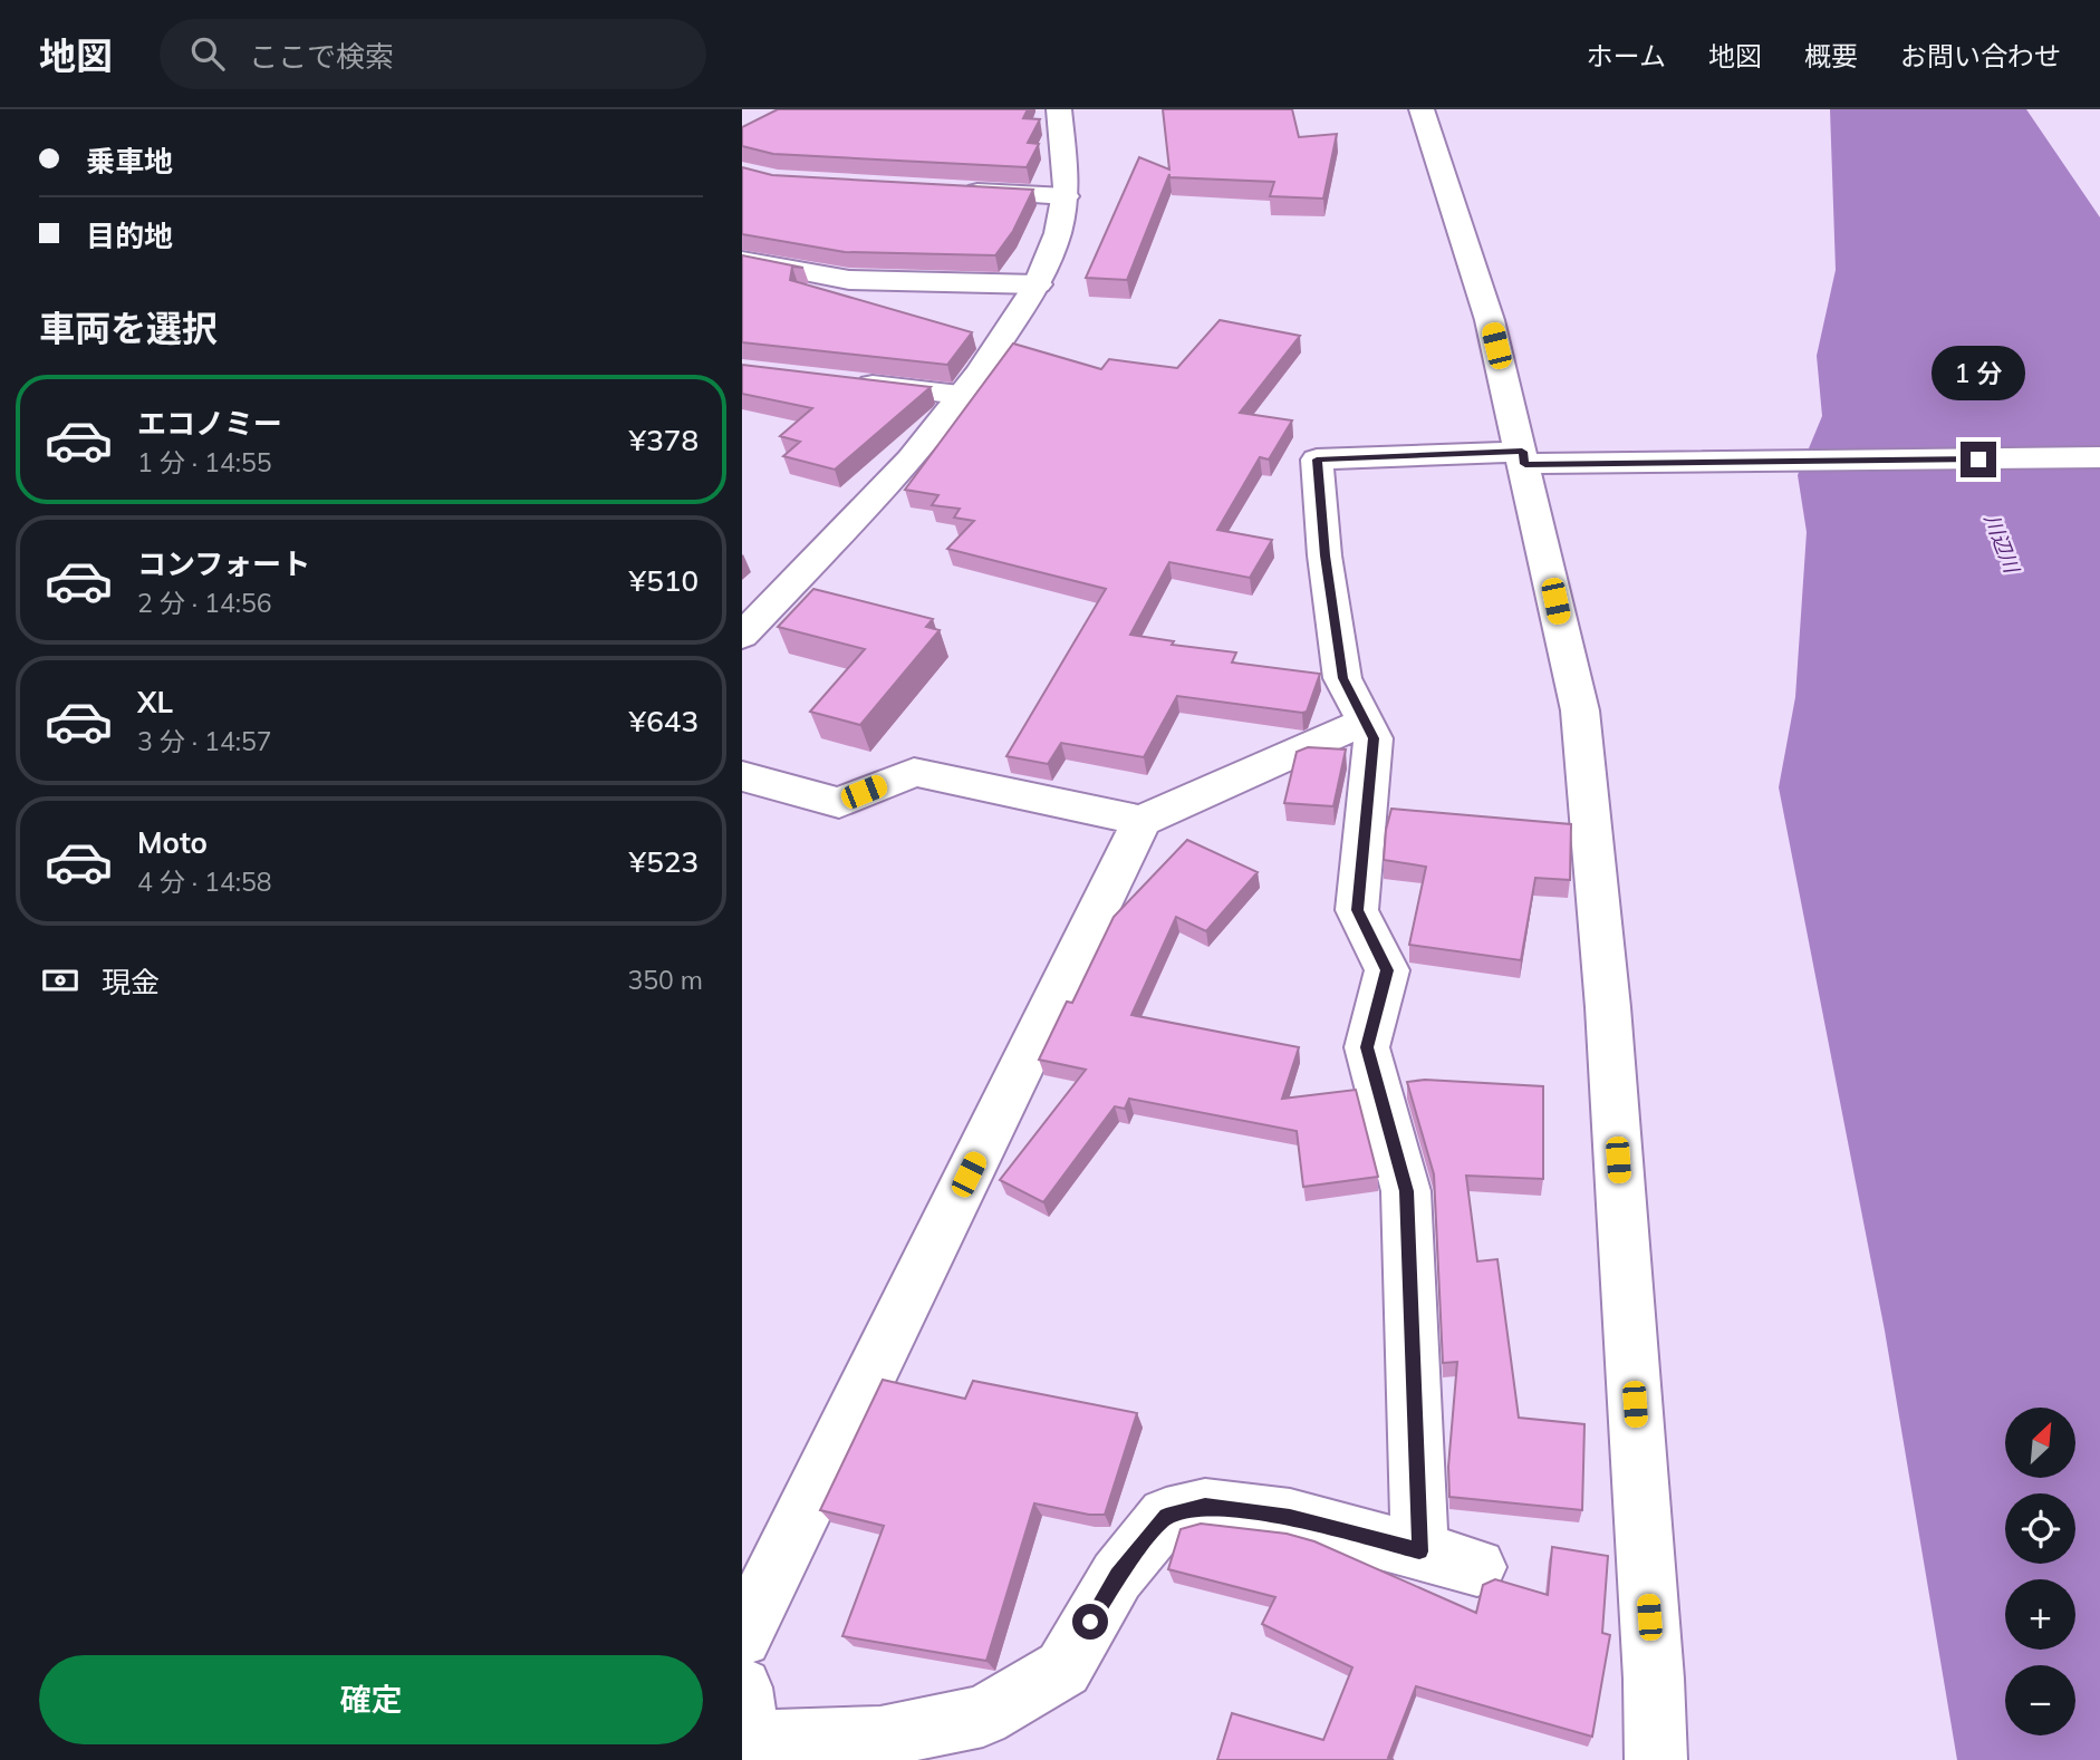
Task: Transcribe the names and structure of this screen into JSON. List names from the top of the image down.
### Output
{
  "water": ["川辺川"],
  "north": "top right",
  "page": {
    "header": "地図",
    "search": "ここで検索",
    "nav": [
      "ホーム",
      "地図",
      "概要",
      "お問い合わせ"
    ],
    "banner": ["乗車地", "目的地"],
    "heading": "車両を選択",
    "bubble": "1 分",
    "list": [
      {
        "name": "エコノミー",
        "note": "1 分 · 14:55",
        "value": "¥378"
      },
      {
        "name": "コンフォート",
        "note": "2 分 · 14:56",
        "value": "¥510"
      },
      {
        "name": "XL",
        "note": "3 分 · 14:57",
        "value": "¥643"
      },
      {
        "name": "Moto",
        "note": "4 分 · 14:58",
        "value": "¥523"
      }
    ],
    "pay": ["現金", "350 m"],
    "map_buttons": ["+", "−"],
    "buttons": "確定"
  }
}
